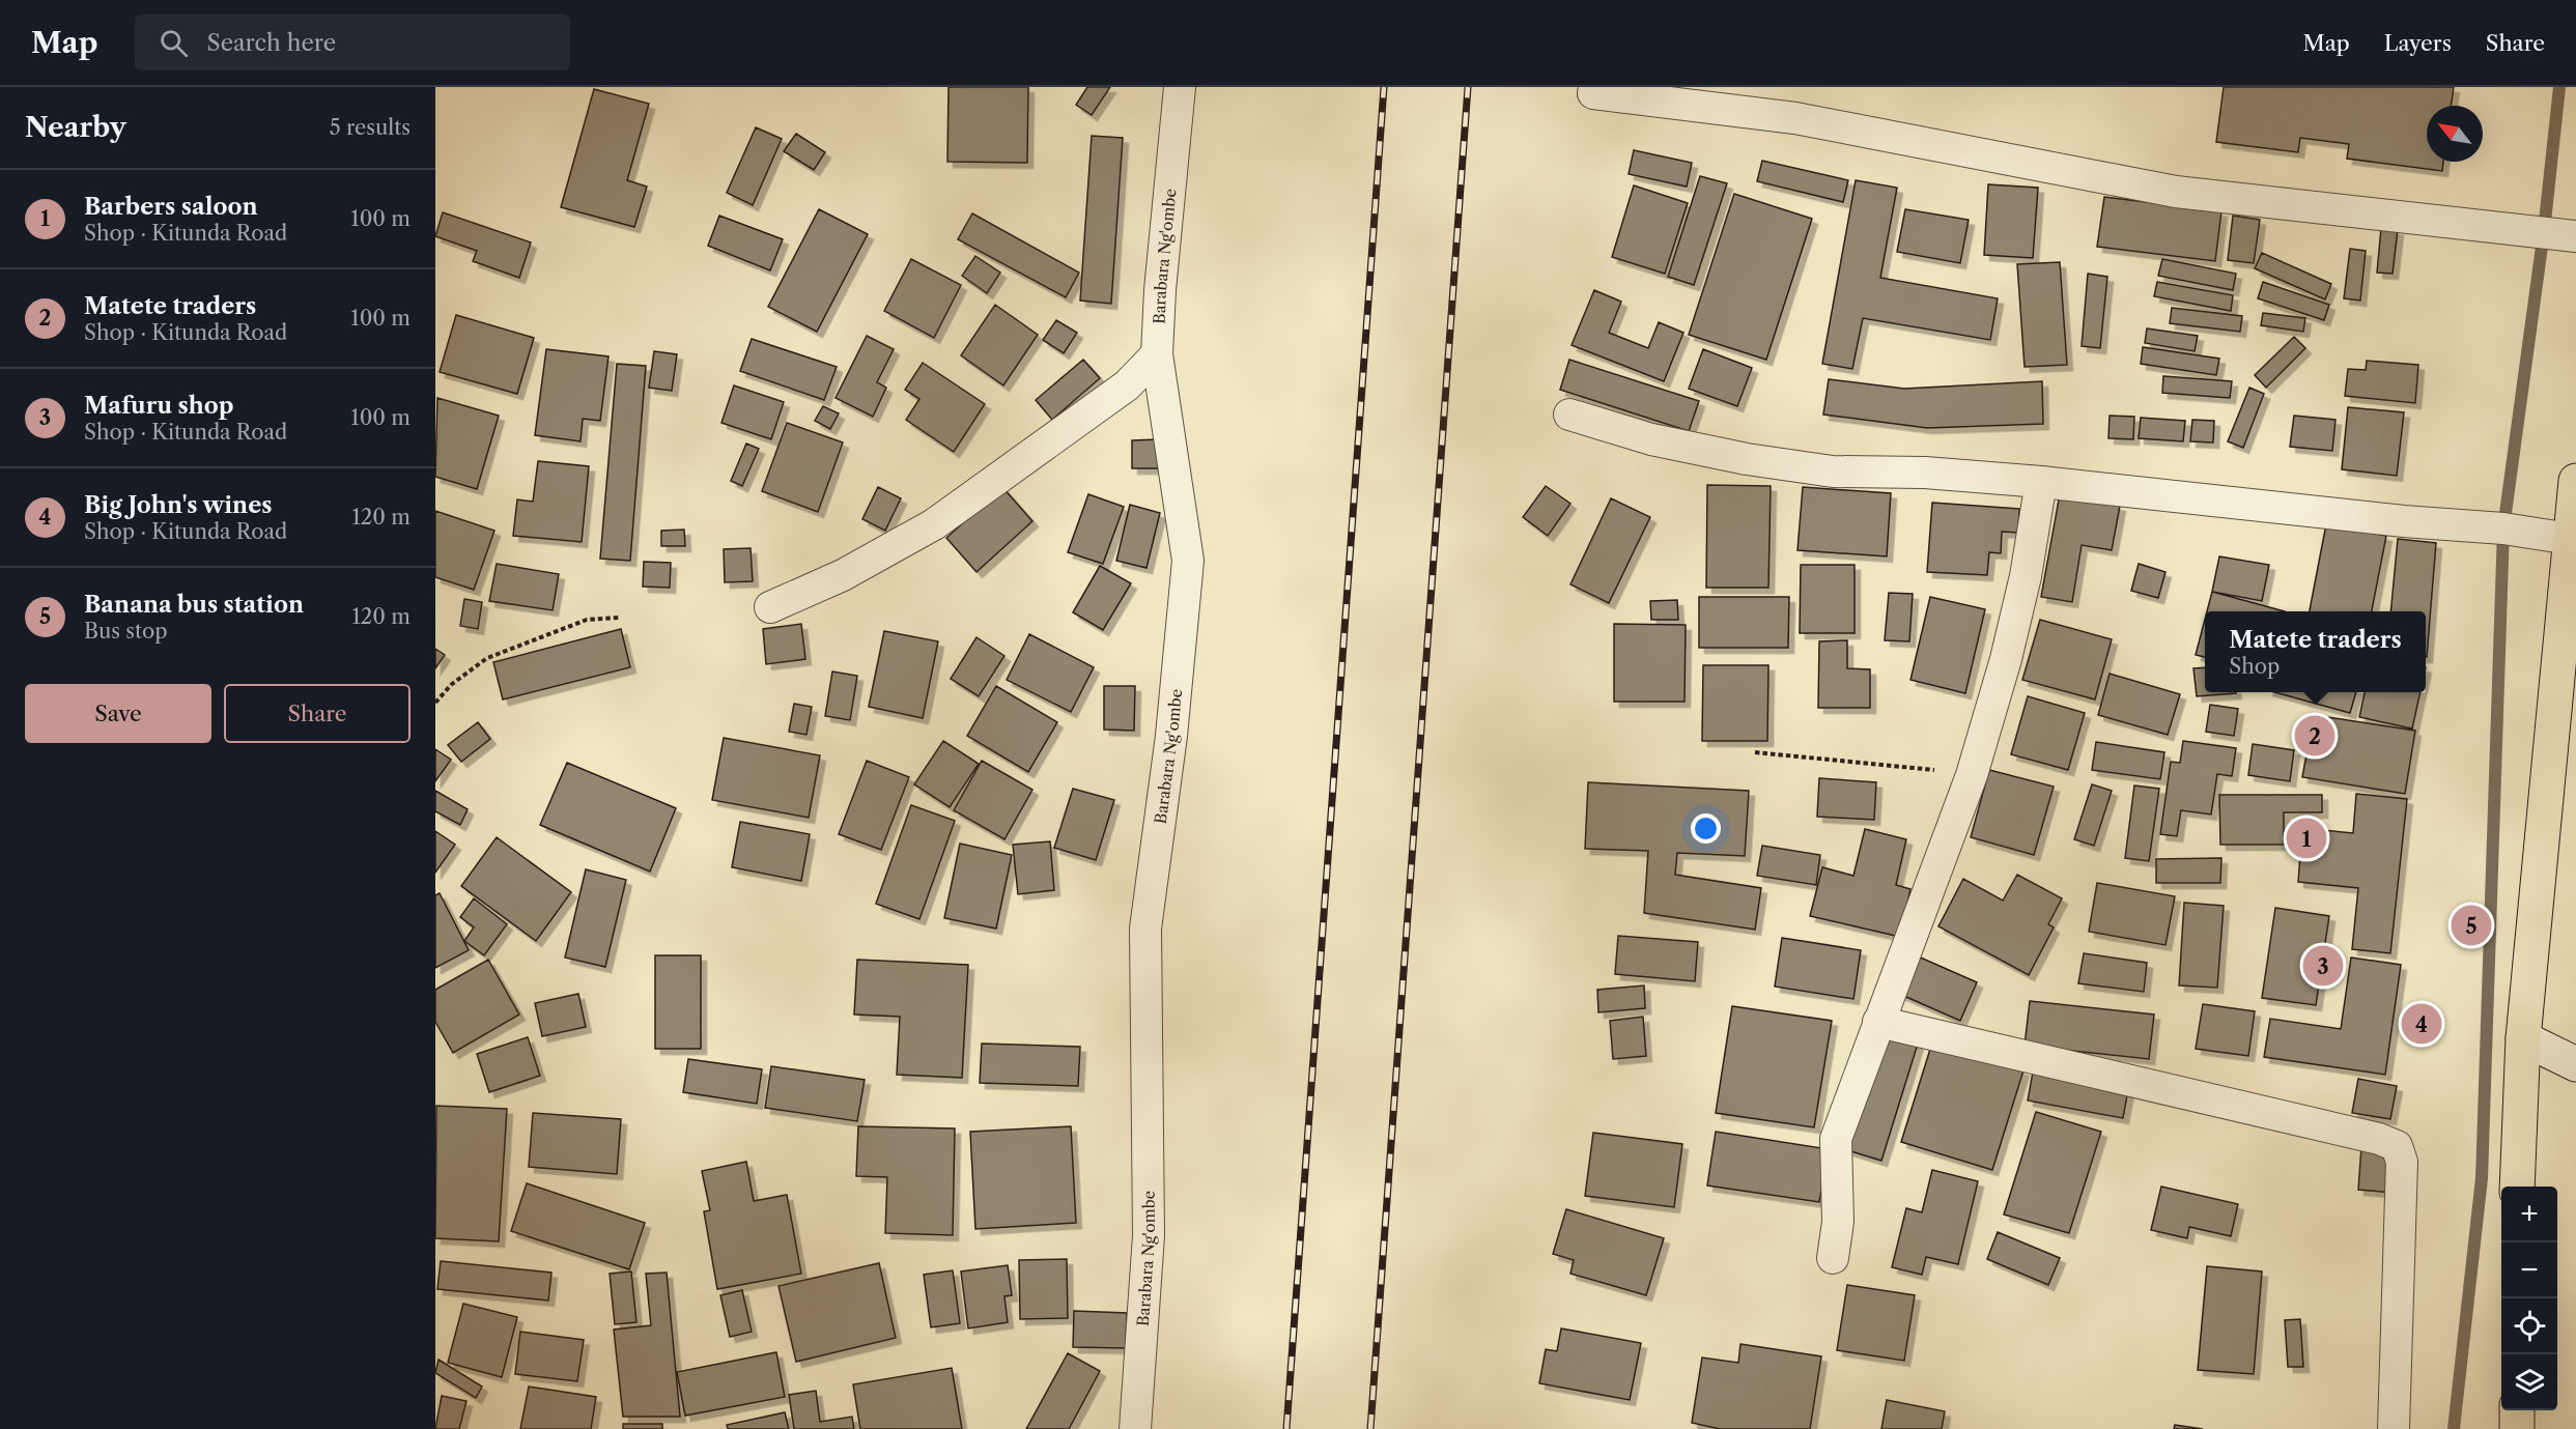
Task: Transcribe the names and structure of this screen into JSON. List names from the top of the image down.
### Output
{
  "streets": {
    "street": ["Barabara Ng'ombe"]
  },
  "north": "top left",
  "page": {
    "header": "Map",
    "search": "Search here",
    "nav": ["Map", "Layers", "Share"],
    "heading": ["Nearby", "5 results"],
    "list": [
      {
        "mark": "1",
        "name": "Barbers saloon",
        "note": "Shop · Kitunda Road",
        "value": "100 m"
      },
      {
        "mark": "2",
        "name": "Matete traders",
        "note": "Shop · Kitunda Road",
        "value": "100 m"
      },
      {
        "mark": "3",
        "name": "Mafuru shop",
        "note": "Shop · Kitunda Road",
        "value": "100 m"
      },
      {
        "mark": "4",
        "name": "Big John's wines",
        "note": "Shop · Kitunda Road",
        "value": "120 m"
      },
      {
        "mark": "5",
        "name": "Banana bus station",
        "note": "Bus stop",
        "value": "120 m"
      }
    ],
    "popup": ["Matete traders", "Shop"],
    "buttons": ["Save", "Share"],
    "pins": [
      "2",
      "1",
      "5",
      "3",
      "4"
    ],
    "map_buttons": ["+", "−"]
  }
}
